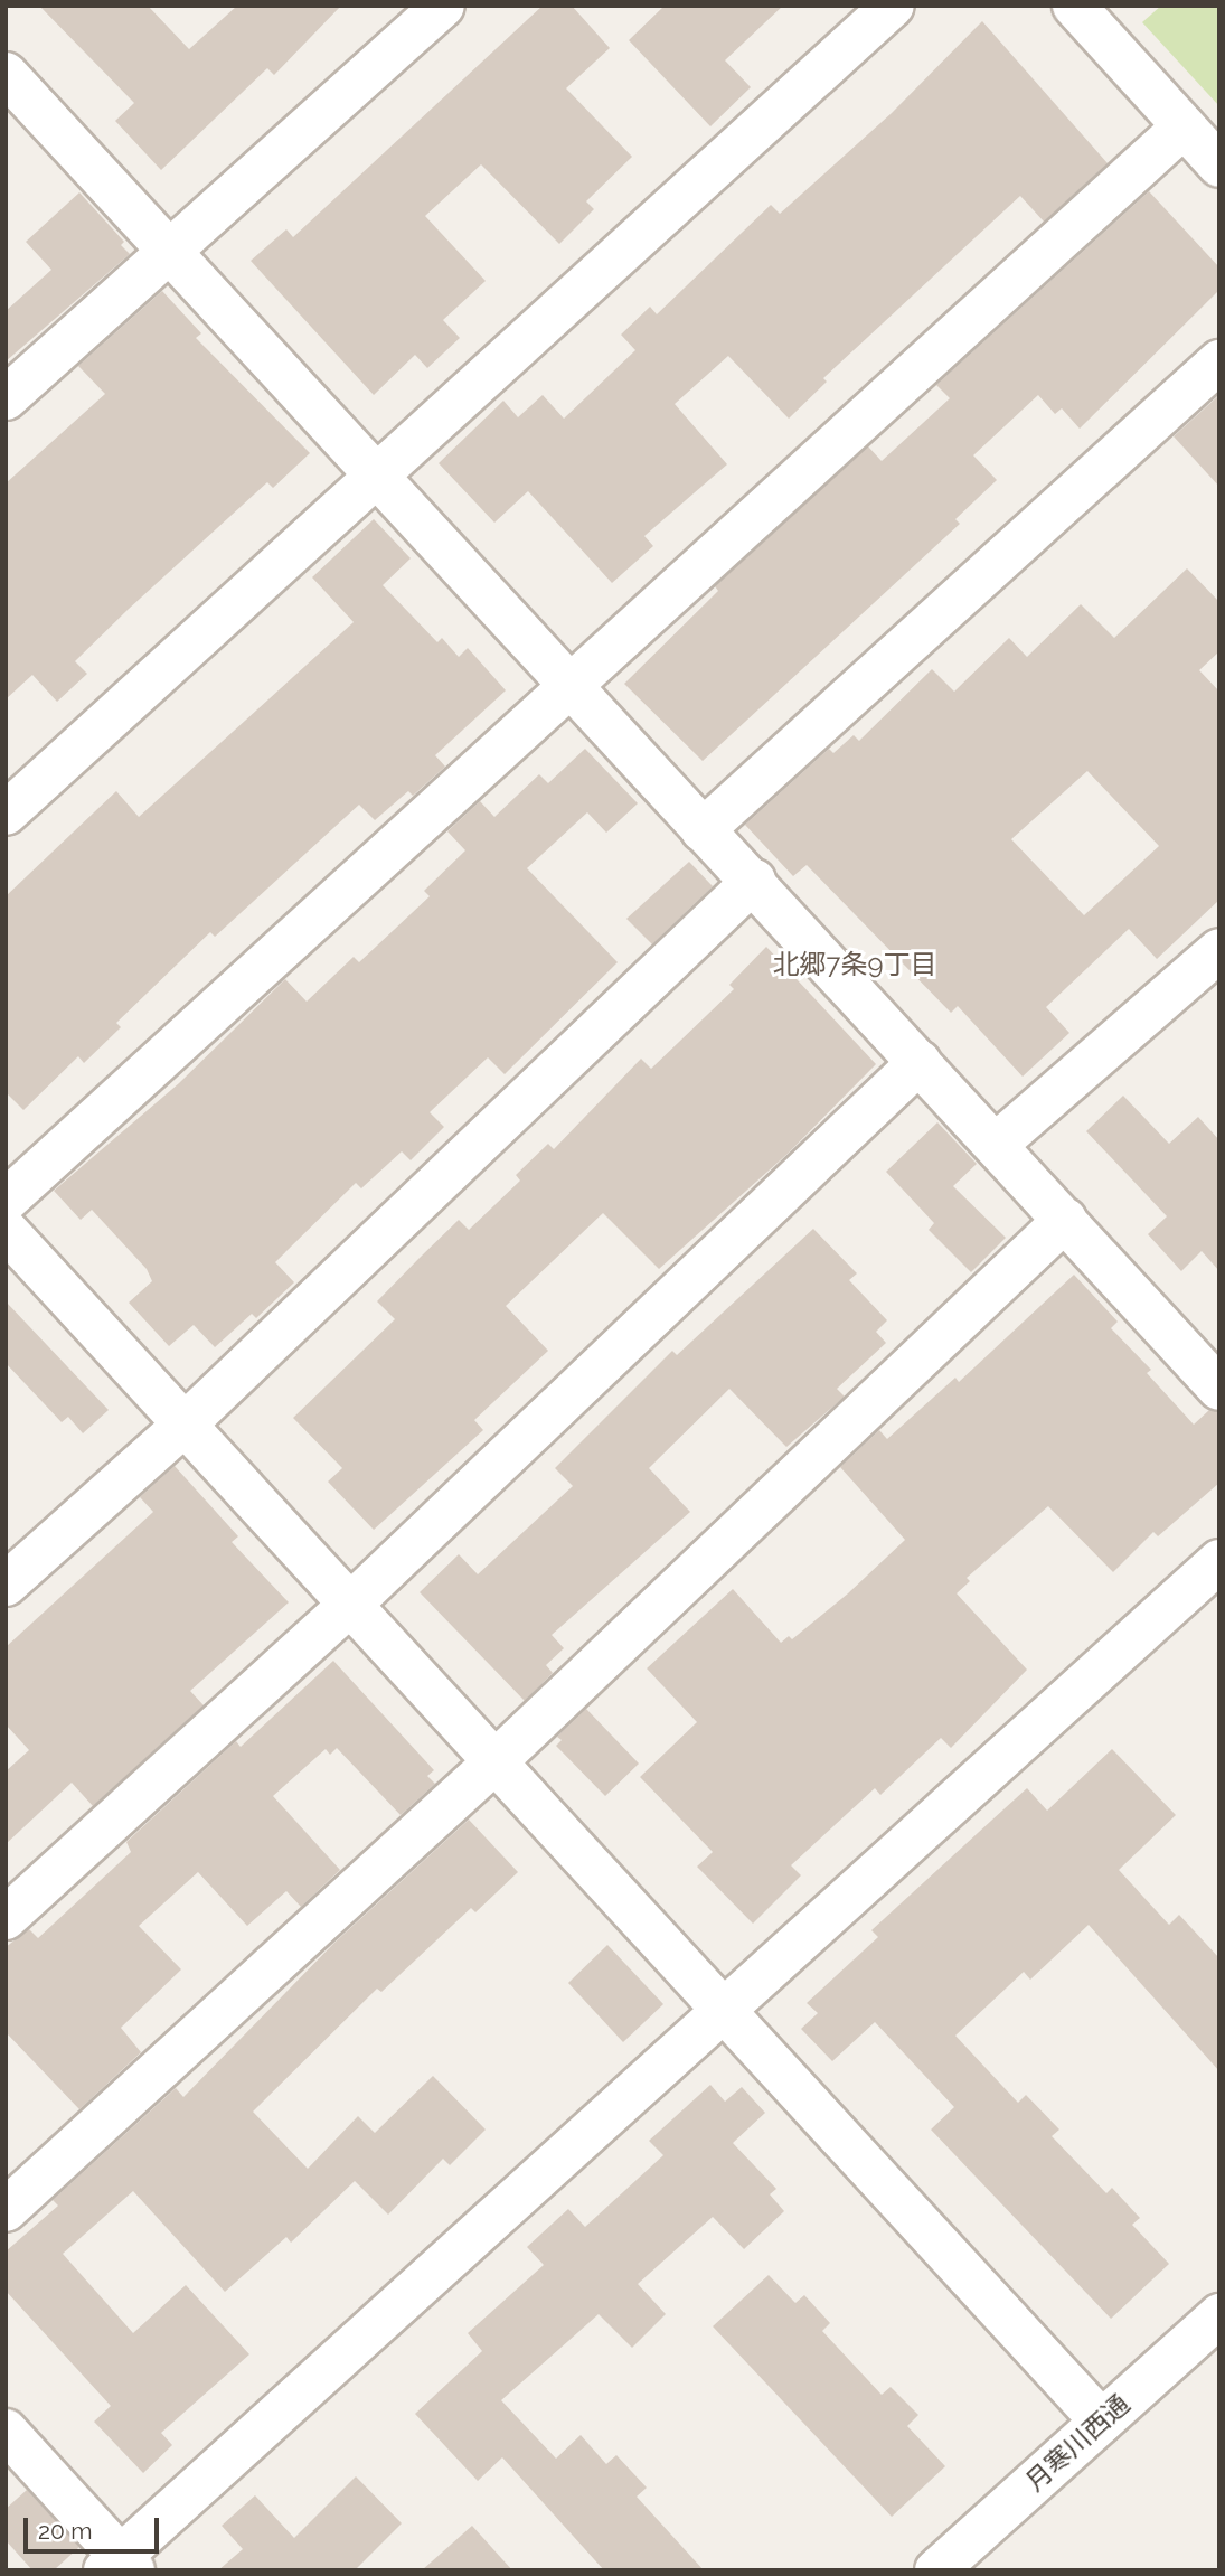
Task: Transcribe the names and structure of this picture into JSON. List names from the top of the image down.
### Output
{
  "streets": {
    "street": ["月寒川西通"]
  },
  "districts": ["北郷7条9丁目"],
  "scale_bar": "20 m"
}
